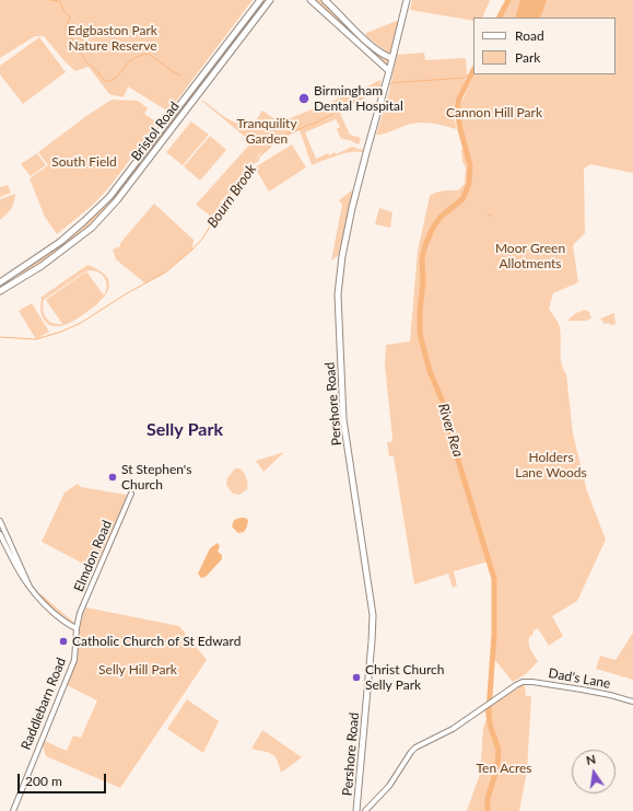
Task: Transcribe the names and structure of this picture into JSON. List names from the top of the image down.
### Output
{
  "streets": {
    "main road": ["Bristol Road", "Pershore Road"],
    "street": ["Elmdon Road", "Dad's Lane", "Raddlebarn Road"]
  },
  "crossings": [
    ["Elmdon Road", "Raddlebarn Road"]
  ],
  "districts": ["Selly Park"],
  "water": ["Bourn Brook", "River Rea"],
  "parks": [
    "Edgbaston Park Nature Reserve",
    "Cannon Hill Park",
    "Tranquility Garden",
    "South Field",
    "Moor Green Allotments",
    "Holders Lane Woods",
    "Selly Hill Park",
    "Ten Acres"
  ],
  "places": [
    "Birmingham Dental Hospital",
    "St Stephen's Church",
    "Catholic Church of St Edward",
    "Christ Church Selly Park"
  ],
  "legend": ["Road", "Park"],
  "scale_bar": "200 m",
  "north": "top"
}
